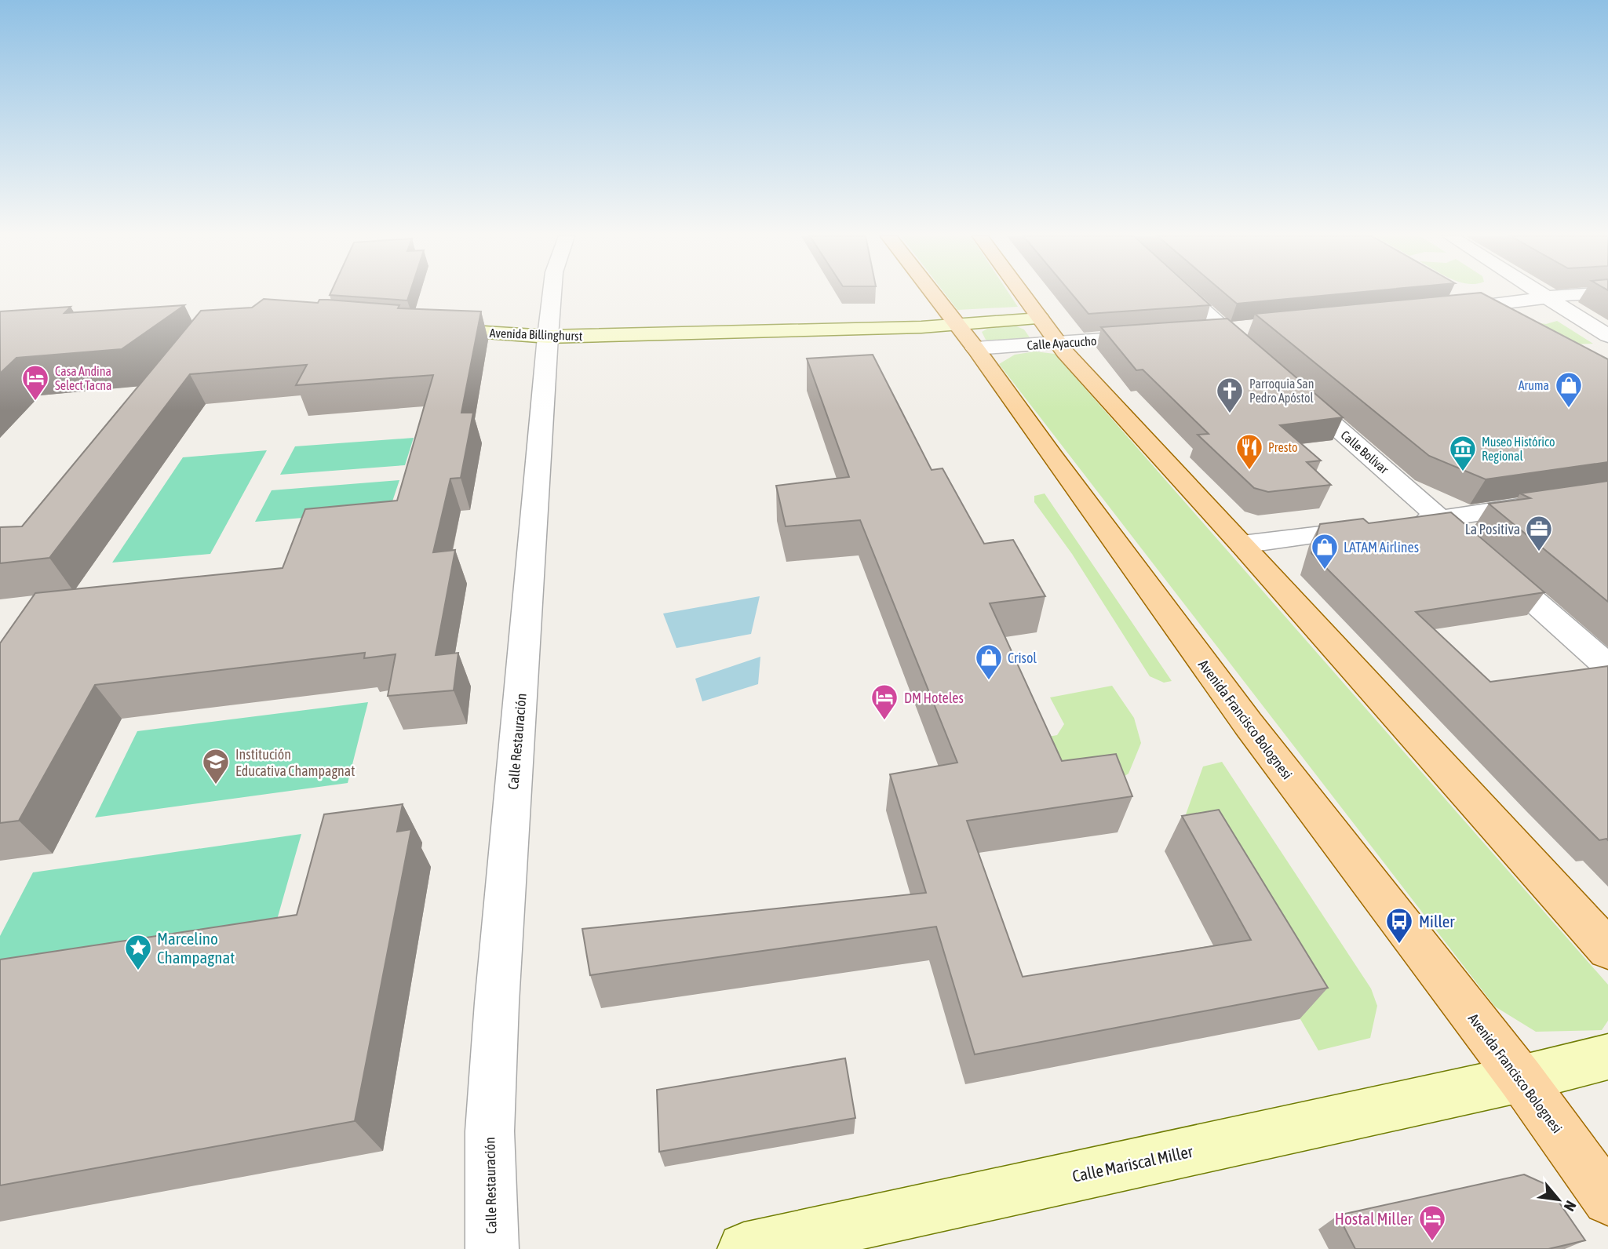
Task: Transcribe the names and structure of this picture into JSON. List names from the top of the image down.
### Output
{
  "streets": {
    "main road": ["Avenida Francisco Bolognesi"],
    "street": [
      "Avenida Billinghurst",
      "Calle Ayacucho",
      "Calle Bolívar",
      "Calle Restauración",
      "Calle Mariscal Miller"
    ]
  },
  "crossings": [
    ["Avenida Billinghurst", "Calle Ayacucho"],
    ["Avenida Billinghurst", "Avenida Francisco Bolognesi"],
    ["Avenida Billinghurst", "Calle Restauración"],
    ["Calle Ayacucho", "Avenida Francisco Bolognesi"],
    ["Avenida Francisco Bolognesi", "Calle Mariscal Miller"]
  ],
  "places": {
    "hotel": ["Casa Andina Select Tacna", "DM Hoteles", "Hostal Miller"],
    "shop": ["Aruma", "LATAM Airlines", "Crisol"],
    "church": ["Parroquia San Pedro Apóstol"],
    "restaurant": ["Presto"],
    "museum": ["Museo Histórico Regional"],
    "office": ["La Positiva"],
    "school or university": ["Institución Educativa Champagnat"],
    "bus stop": ["Miller"],
    "place": ["Marcelino Champagnat"]
  },
  "north": "bottom right"
}
